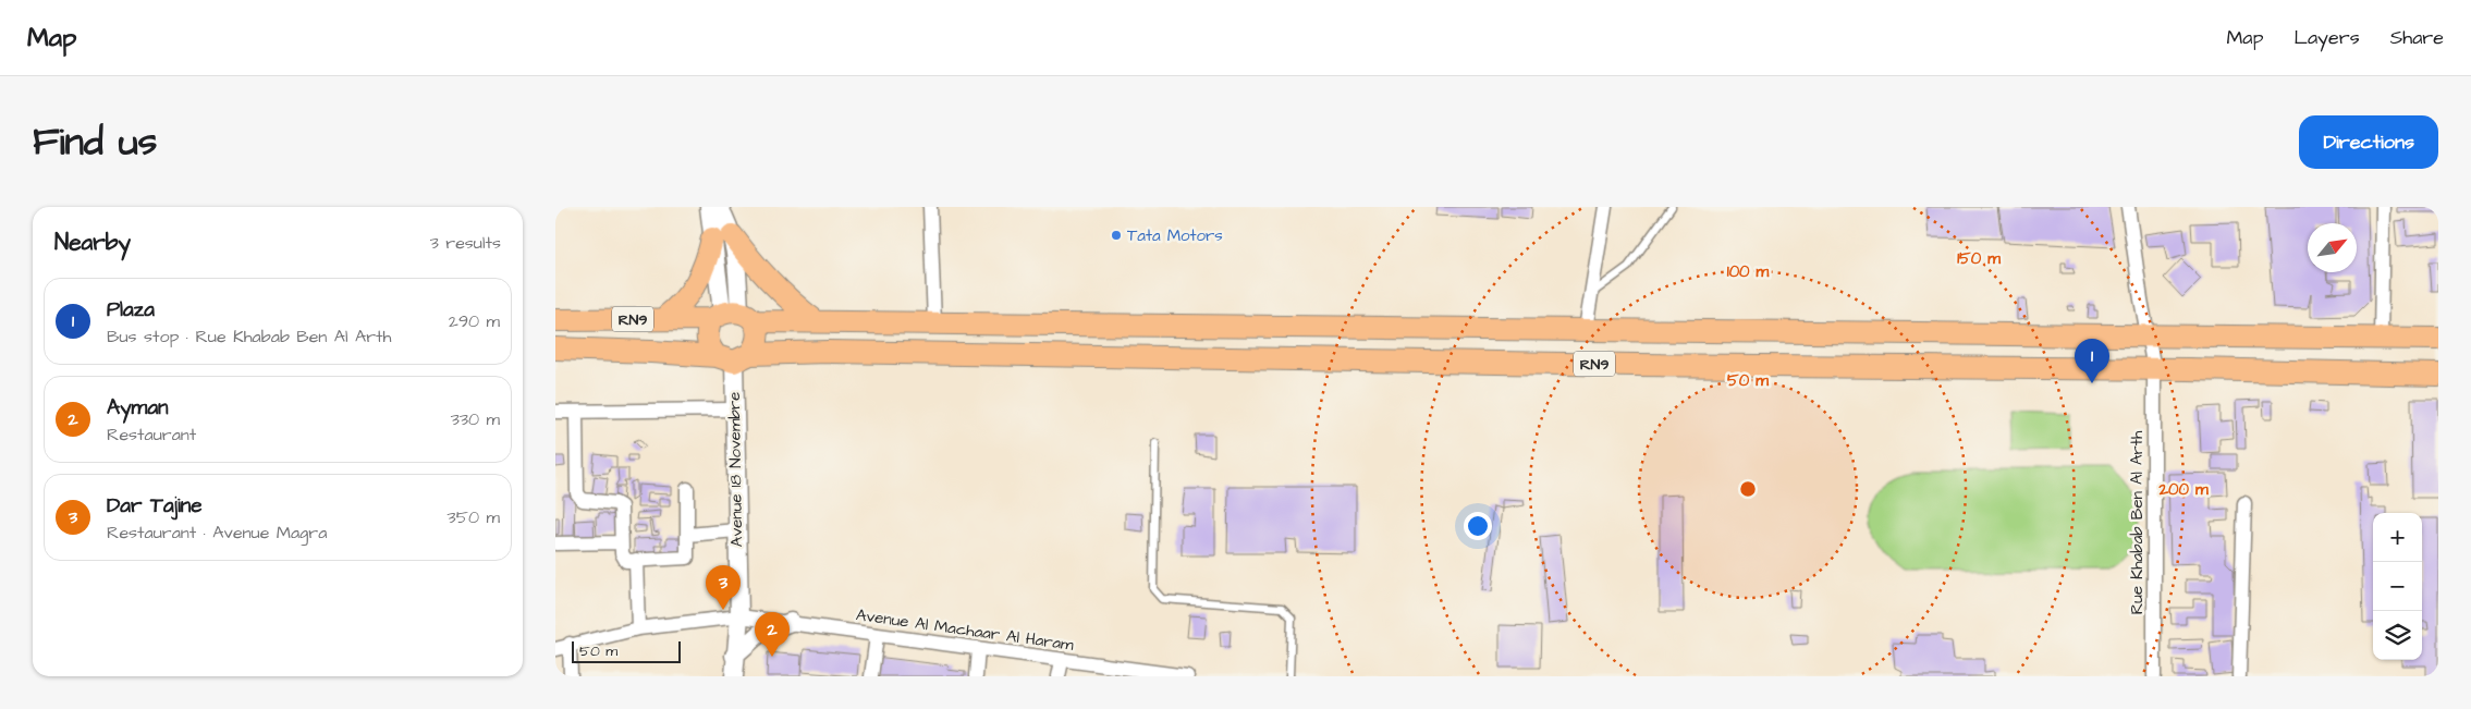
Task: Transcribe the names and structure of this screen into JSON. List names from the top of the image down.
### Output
{
  "streets": {
    "main road": ["RN9"],
    "street": ["Avenue 18 Novembre", "Rue Khabab Ben Al Arth", "Avenue Al Machaar Al Haram"]
  },
  "crossings": [
    ["RN9", "Avenue 18 Novembre"],
    ["RN9", "Rue Khabab Ben Al Arth"],
    ["Avenue 18 Novembre", "Avenue Al Machaar Al Haram"]
  ],
  "places": ["Tata Motors"],
  "scale_bar": "50 m",
  "north": "top right",
  "page": {
    "header": "Map",
    "nav": ["Map", "Layers", "Share"],
    "title": "Find us",
    "buttons": "Directions",
    "heading": ["Nearby", "3 results"],
    "list": [
      {
        "mark": "1",
        "name": "Plaza",
        "note": "Bus stop · Rue Khabab Ben Al Arth",
        "value": "290 m"
      },
      {
        "mark": "2",
        "name": "Ayman",
        "note": "Restaurant",
        "value": "330 m"
      },
      {
        "mark": "3",
        "name": "Dar Tajine",
        "note": "Restaurant · Avenue Magra",
        "value": "350 m"
      }
    ],
    "pins": ["1", "3", "2"],
    "map_buttons": ["+", "−"],
    "scale": "50 m"
  },
  "rings": [
    "150 m",
    "100 m",
    "50 m",
    "200 m"
  ]
}
